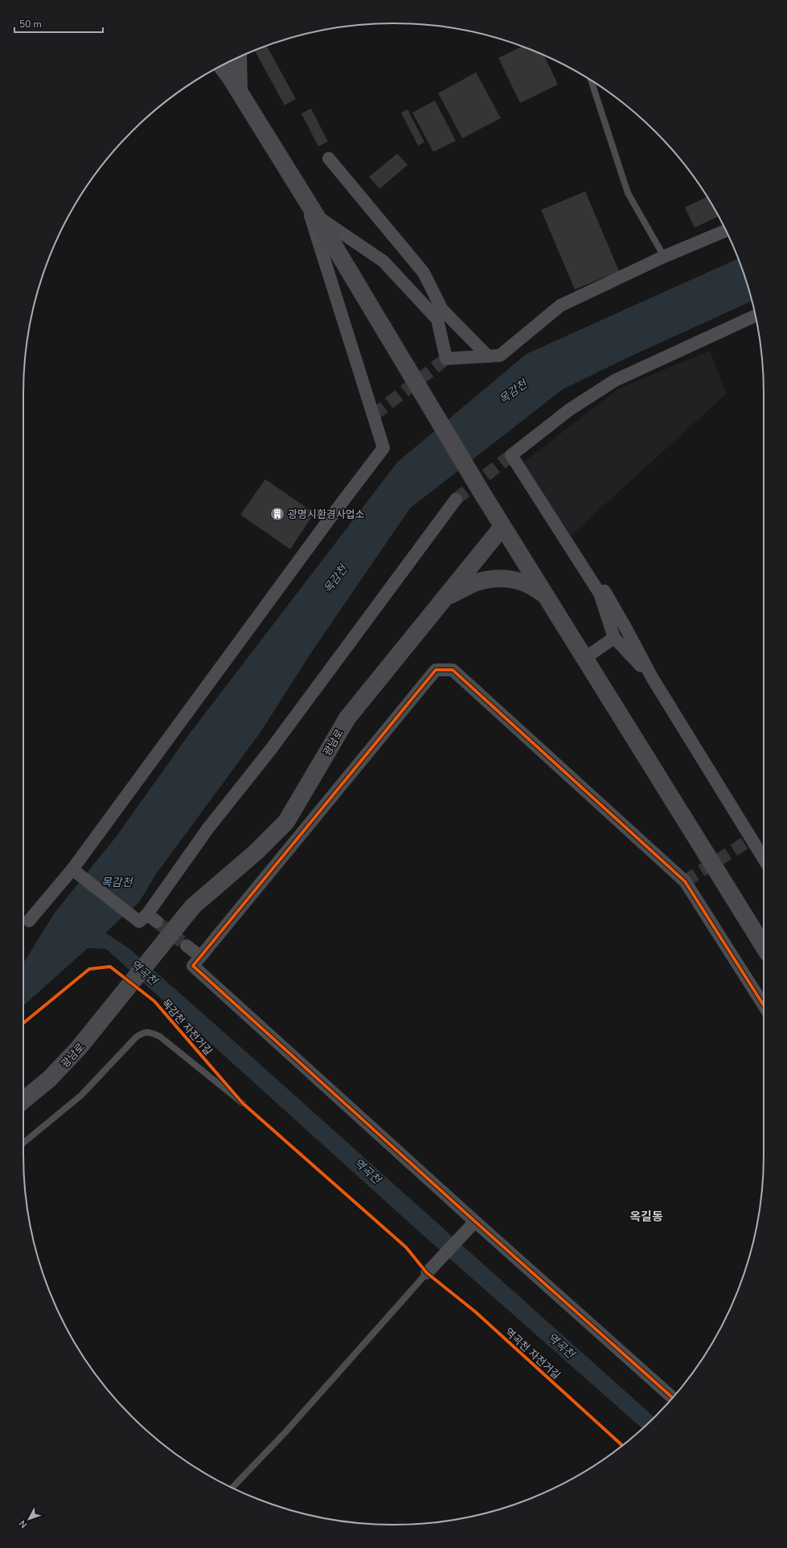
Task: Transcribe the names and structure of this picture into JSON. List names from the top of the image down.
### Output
{
  "streets": {
    "main road": ["광남로"],
    "cycle path": ["목감천 자전거길"]
  },
  "districts": ["옥길동"],
  "water": ["목감천", "역곡천"],
  "places": {
    "building": ["광명시환경사업소"]
  },
  "scale_bar": "50 m",
  "north": "bottom left"
}
